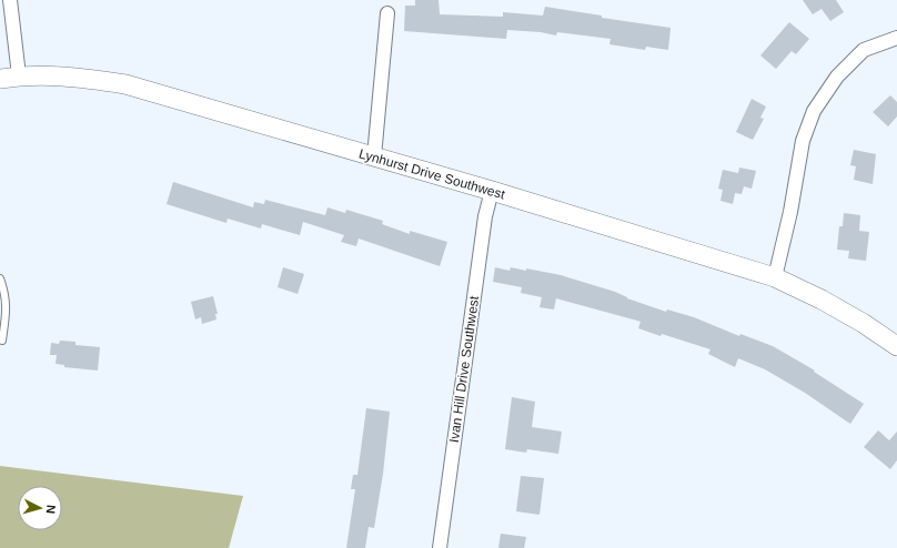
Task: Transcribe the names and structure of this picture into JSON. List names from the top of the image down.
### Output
{
  "streets": {
    "street": ["Lynhurst Drive Southwest", "Ivan Hill Drive Southwest"]
  },
  "crossings": [
    ["Lynhurst Drive Southwest", "Ivan Hill Drive Southwest"]
  ],
  "north": "right"
}
